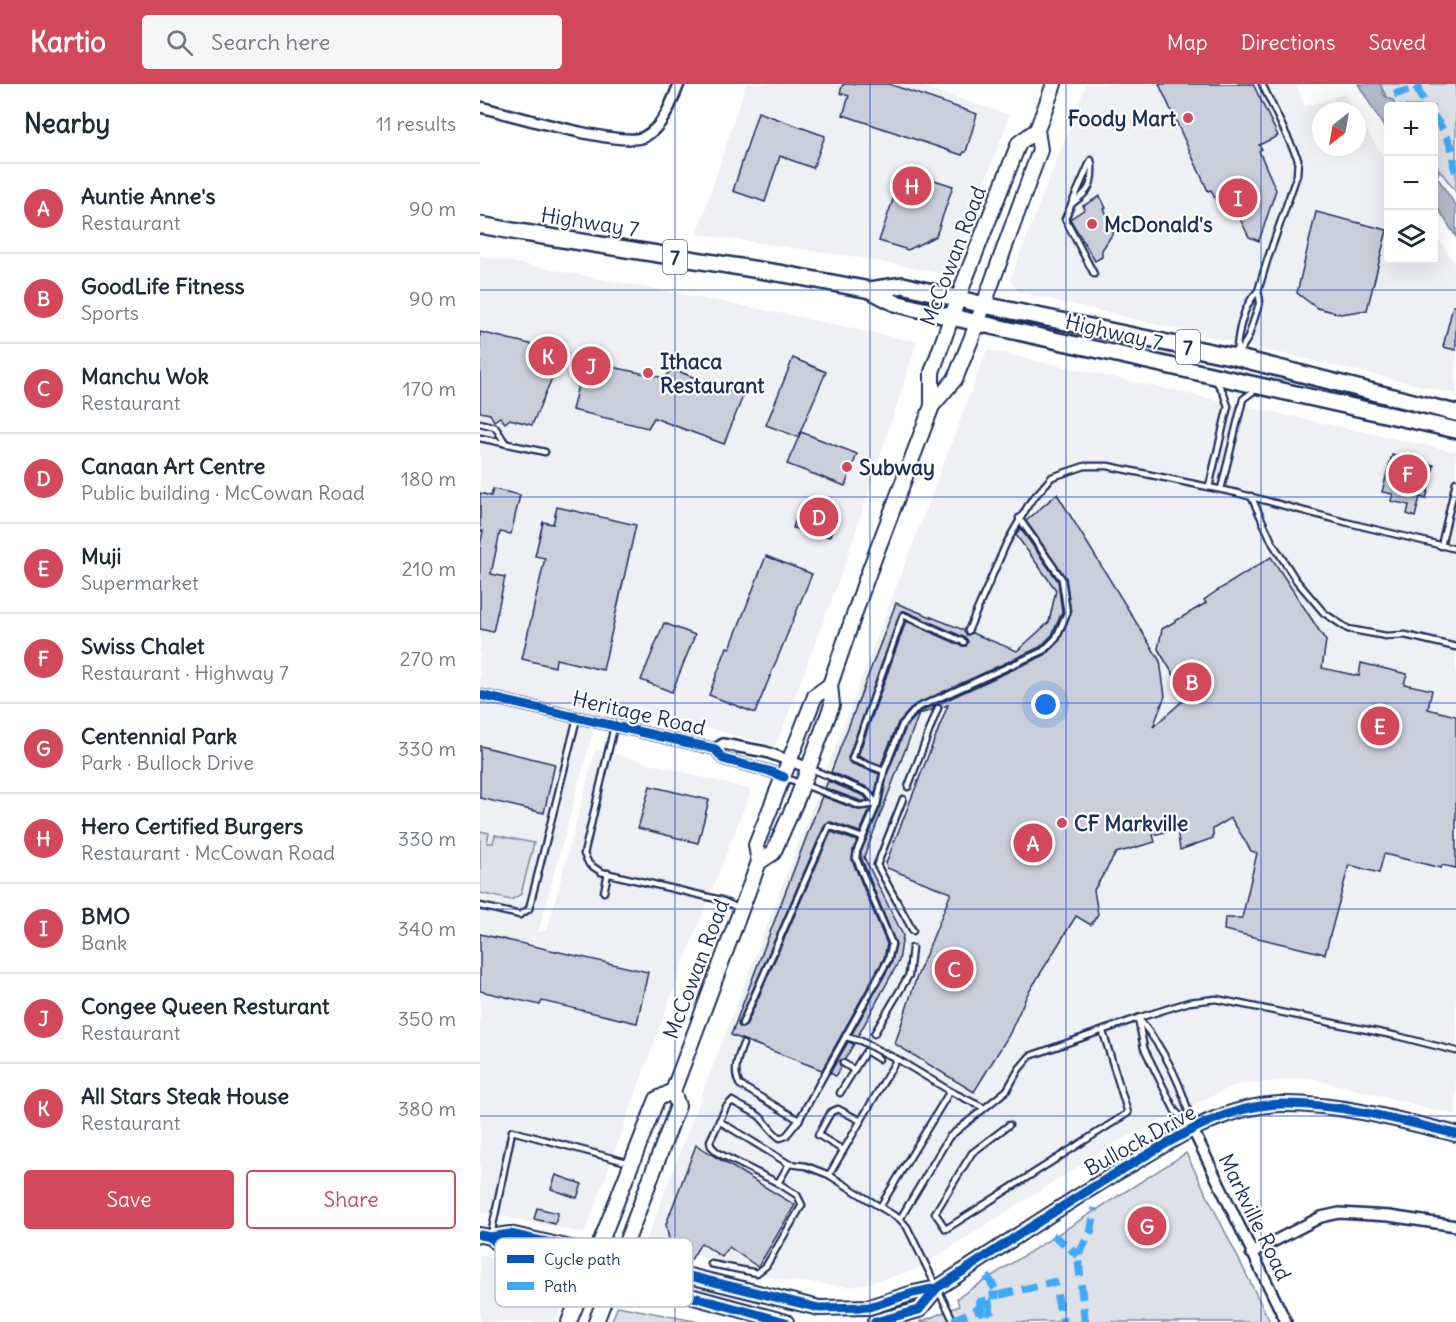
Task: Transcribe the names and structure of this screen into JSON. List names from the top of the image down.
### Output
{
  "streets": {
    "main road": [
      "Highway 7",
      "McCowan Road",
      "7",
      "Bullock Drive"
    ],
    "street": ["Heritage Road", "Markville Road"]
  },
  "crossings": [
    ["Highway 7", "McCowan Road"],
    ["McCowan Road", "Heritage Road"],
    ["Bullock Drive", "Markville Road"]
  ],
  "places": [
    "Foody Mart",
    "McDonald's",
    "Ithaca Restaurant",
    "Subway",
    "CF Markville"
  ],
  "legend": ["Cycle path", "Path"],
  "north": "bottom left",
  "page": {
    "header": "Kartio",
    "search": "Search here",
    "nav": ["Map", "Directions", "Saved"],
    "heading": ["Nearby", "11 results"],
    "map_buttons": ["+", "−"],
    "list": [
      {
        "mark": "A",
        "name": "Auntie Anne's",
        "note": "Restaurant",
        "value": "90 m"
      },
      {
        "mark": "B",
        "name": "GoodLife Fitness",
        "note": "Sports",
        "value": "90 m"
      },
      {
        "mark": "C",
        "name": "Manchu Wok",
        "note": "Restaurant",
        "value": "170 m"
      },
      {
        "mark": "D",
        "name": "Canaan Art Centre",
        "note": "Public building · McCowan Road",
        "value": "180 m"
      },
      {
        "mark": "E",
        "name": "Muji",
        "note": "Supermarket",
        "value": "210 m"
      },
      {
        "mark": "F",
        "name": "Swiss Chalet",
        "note": "Restaurant · Highway 7",
        "value": "270 m"
      },
      {
        "mark": "G",
        "name": "Centennial Park",
        "note": "Park · Bullock Drive",
        "value": "330 m"
      },
      {
        "mark": "H",
        "name": "Hero Certified Burgers",
        "note": "Restaurant · McCowan Road",
        "value": "330 m"
      },
      {
        "mark": "I",
        "name": "BMO",
        "note": "Bank",
        "value": "340 m"
      },
      {
        "mark": "J",
        "name": "Congee Queen Resturant",
        "note": "Restaurant",
        "value": "350 m"
      },
      {
        "mark": "K",
        "name": "All Stars Steak House",
        "note": "Restaurant",
        "value": "380 m"
      }
    ],
    "pins": [
      "H",
      "I",
      "K",
      "J",
      "F",
      "D",
      "B",
      "E",
      "A",
      "C",
      "G"
    ],
    "buttons": ["Save", "Share"]
  }
}
